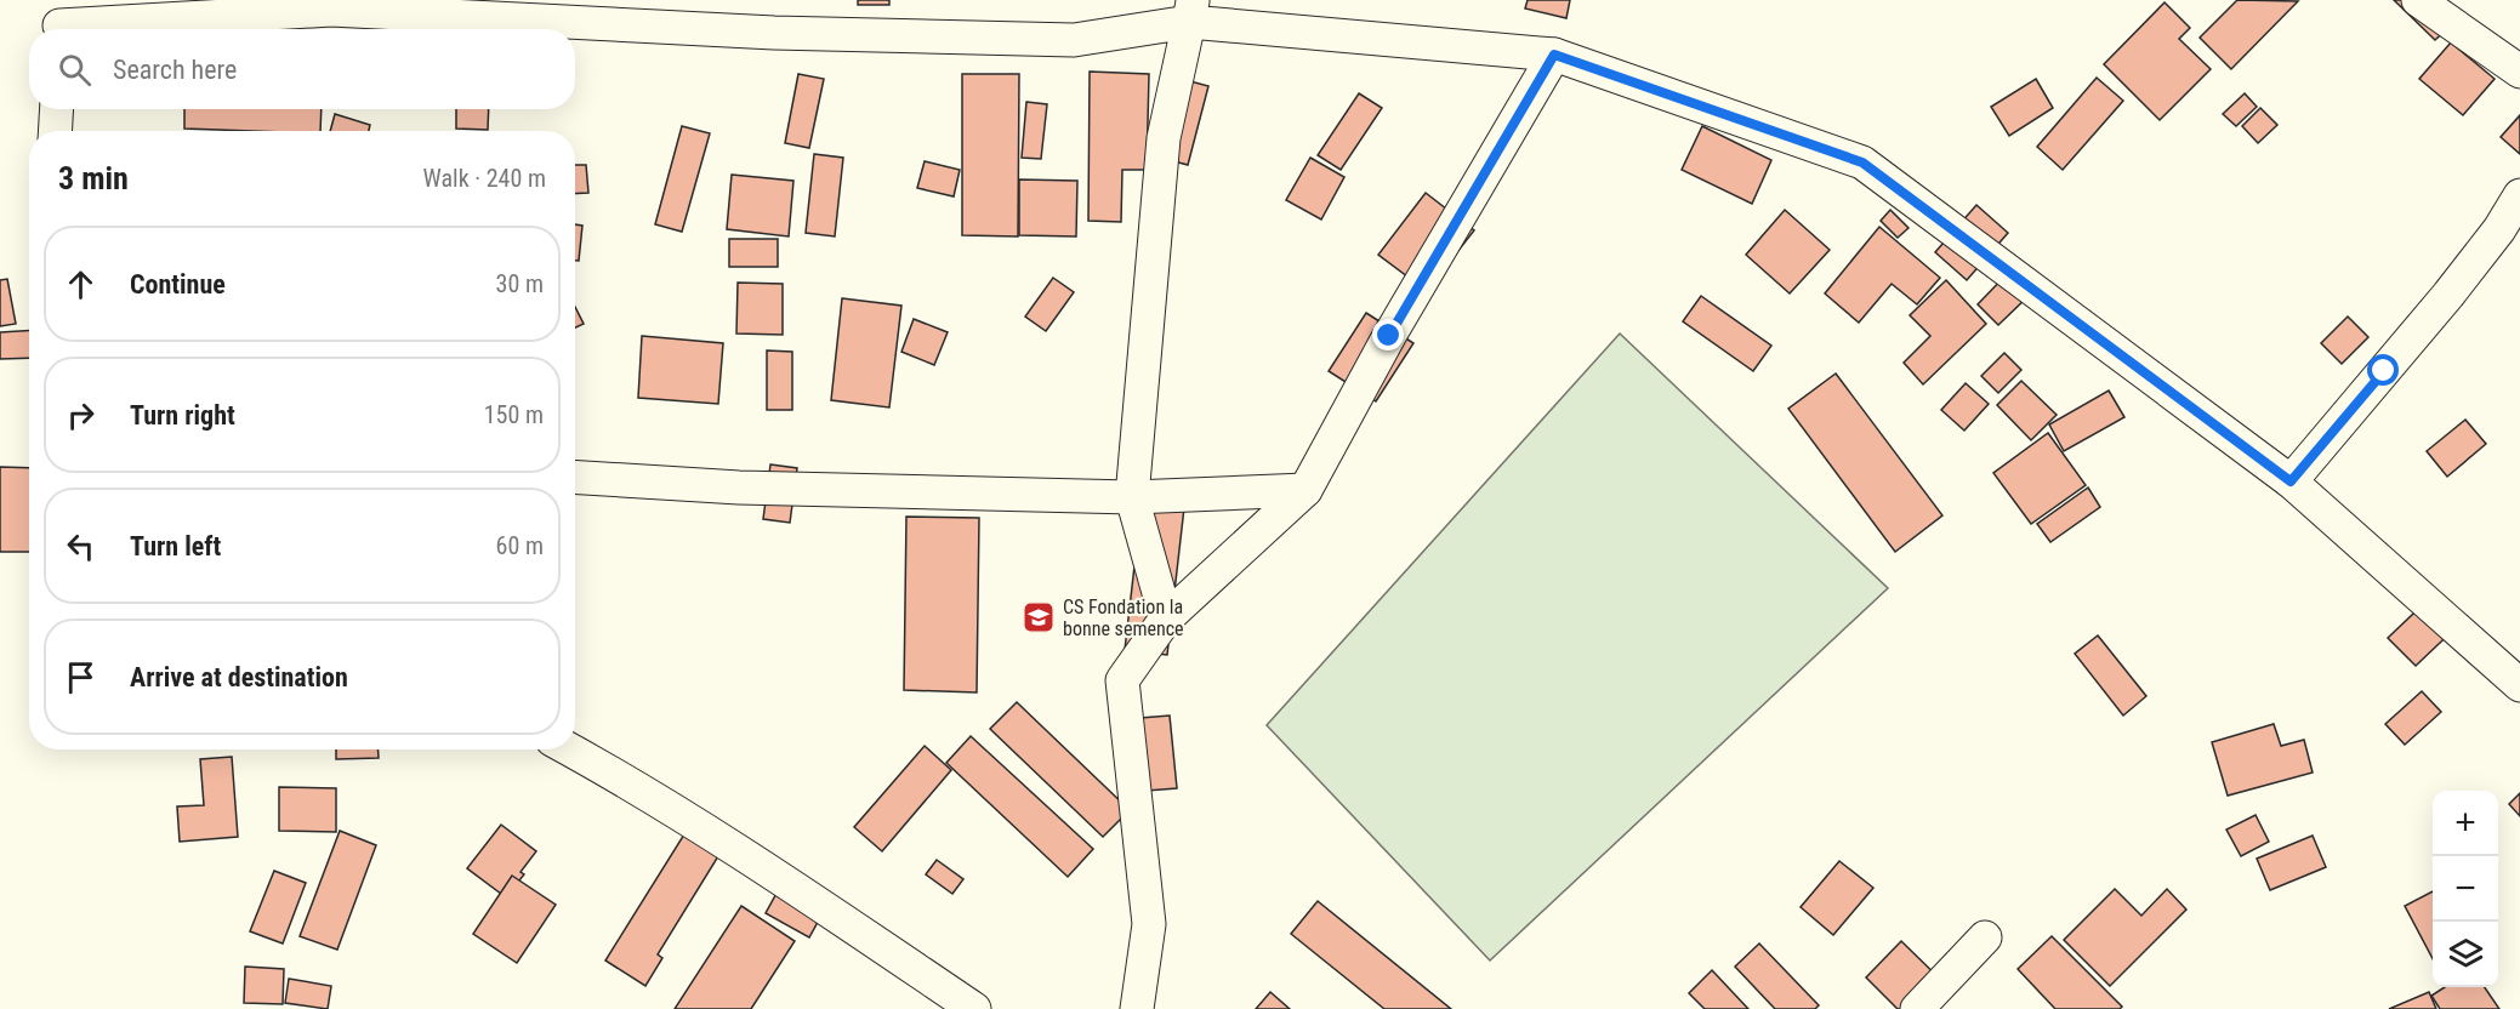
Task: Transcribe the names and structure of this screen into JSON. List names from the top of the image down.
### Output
{
  "places": {
    "school or university": ["CS Fondation la bonne semence"]
  },
  "page": {
    "search": "Search here",
    "heading": ["3 min", "Walk · 240 m"],
    "list": [
      ["Continue", "30 m"],
      ["Turn right", "150 m"],
      ["Turn left", "60 m"],
      "Arrive at destination"
    ],
    "map_buttons": ["+", "−"]
  }
}
